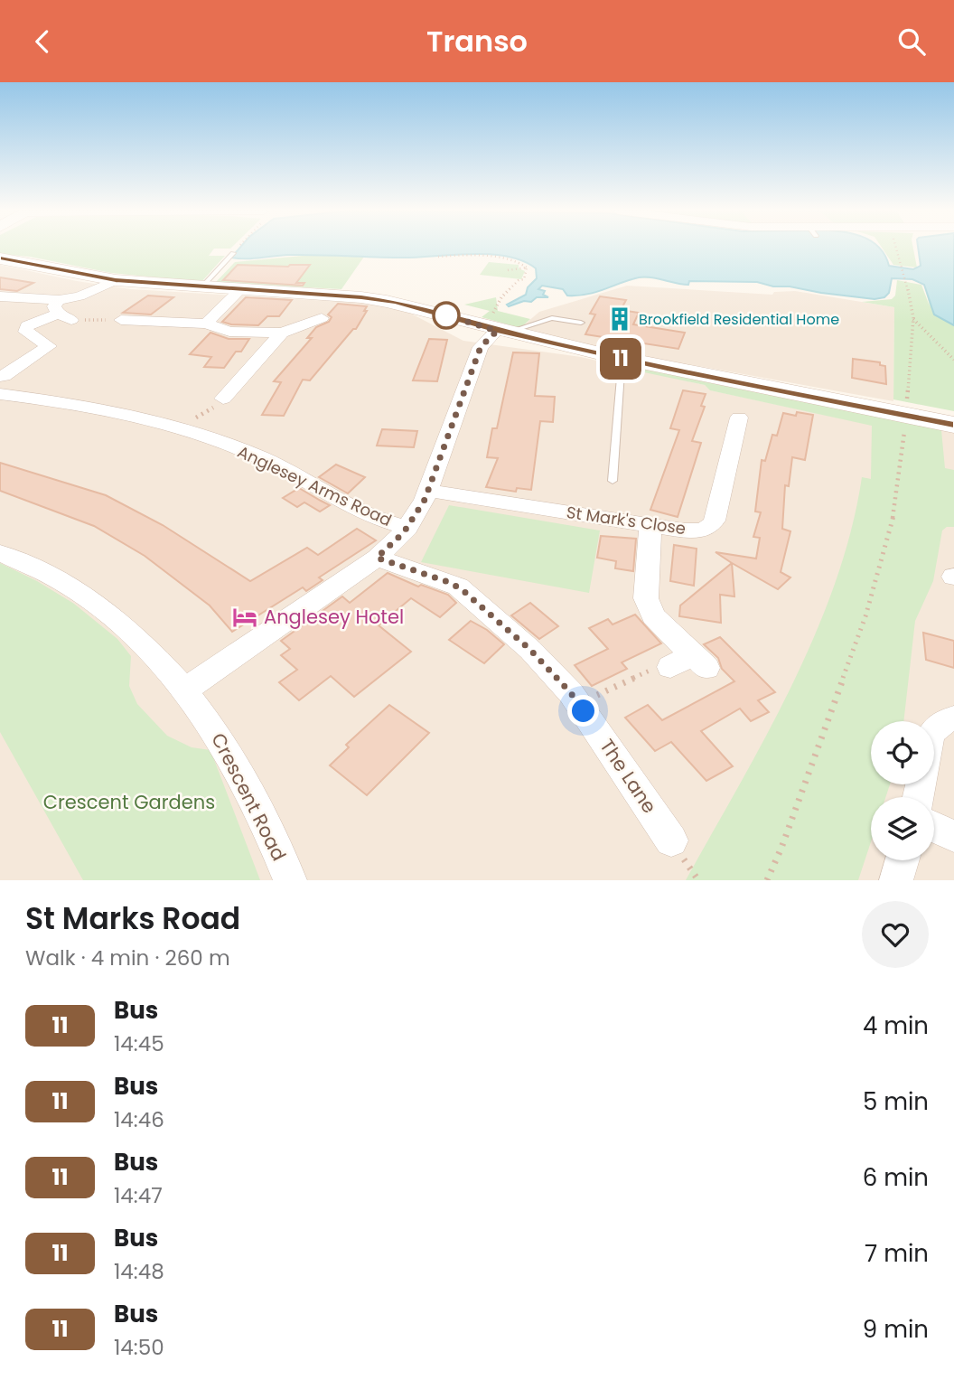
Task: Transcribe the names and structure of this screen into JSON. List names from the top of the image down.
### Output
{
  "streets": {
    "street": [
      "Anglesey Arms Road",
      "St Mark's Close",
      "The Lane",
      "Crescent Road"
    ]
  },
  "parks": ["Crescent Gardens"],
  "places": {
    "building": ["Brookfield Residential Home"],
    "hotel": ["Anglesey Hotel"]
  },
  "lines": ["bus line 11"],
  "page": {
    "header": "Transo",
    "on_map": "11",
    "heading": ["St Marks Road", "Walk · 4 min · 260 m"],
    "list": [
      {
        "mark": "11",
        "name": "Bus",
        "note": "14:45",
        "value": "4 min"
      },
      {
        "mark": "11",
        "name": "Bus",
        "note": "14:46",
        "value": "5 min"
      },
      {
        "mark": "11",
        "name": "Bus",
        "note": "14:47",
        "value": "6 min"
      },
      {
        "mark": "11",
        "name": "Bus",
        "note": "14:48",
        "value": "7 min"
      },
      {
        "mark": "11",
        "name": "Bus",
        "note": "14:50",
        "value": "9 min"
      }
    ]
  }
}
